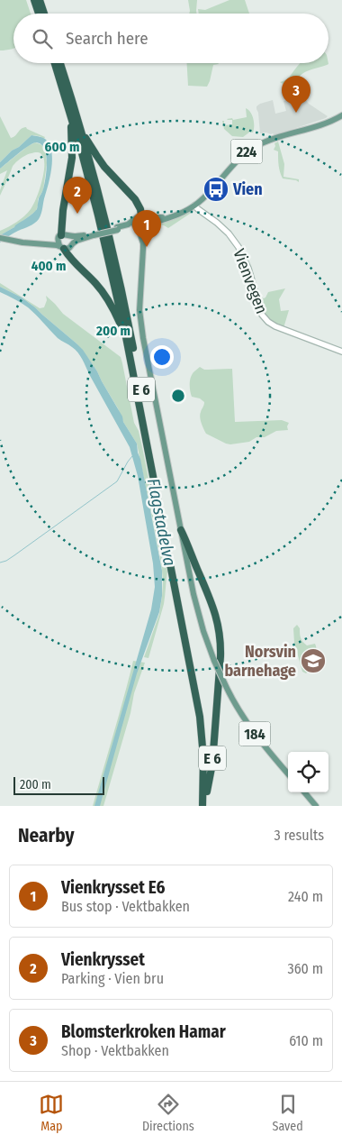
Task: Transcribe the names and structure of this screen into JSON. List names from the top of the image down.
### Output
{
  "streets": {
    "highway": ["E 6"],
    "main road": ["224", "Vienvegen", "184"]
  },
  "crossings": [
    ["224", "Vienvegen"],
    ["224", "E 6"],
    ["224", "184"],
    ["E 6", "184"]
  ],
  "water": ["Flagstadelva"],
  "places": {
    "bus stop": ["Vien"],
    "school or university": ["Norsvin barnehage"]
  },
  "scale_bar": "200 m",
  "page": {
    "search": "Search here",
    "pins": ["3", "2", "1"],
    "scale": "200 m",
    "heading": ["Nearby", "3 results"],
    "list": [
      {
        "mark": "1",
        "name": "Vienkrysset E6",
        "note": "Bus stop · Vektbakken",
        "value": "240 m"
      },
      {
        "mark": "2",
        "name": "Vienkrysset",
        "note": "Parking · Vien bru",
        "value": "360 m"
      },
      {
        "mark": "3",
        "name": "Blomsterkroken Hamar",
        "note": "Shop · Vektbakken",
        "value": "610 m"
      }
    ],
    "nav": ["Map", "Directions", "Saved"]
  },
  "rings": ["600 m", "400 m", "200 m"]
}
